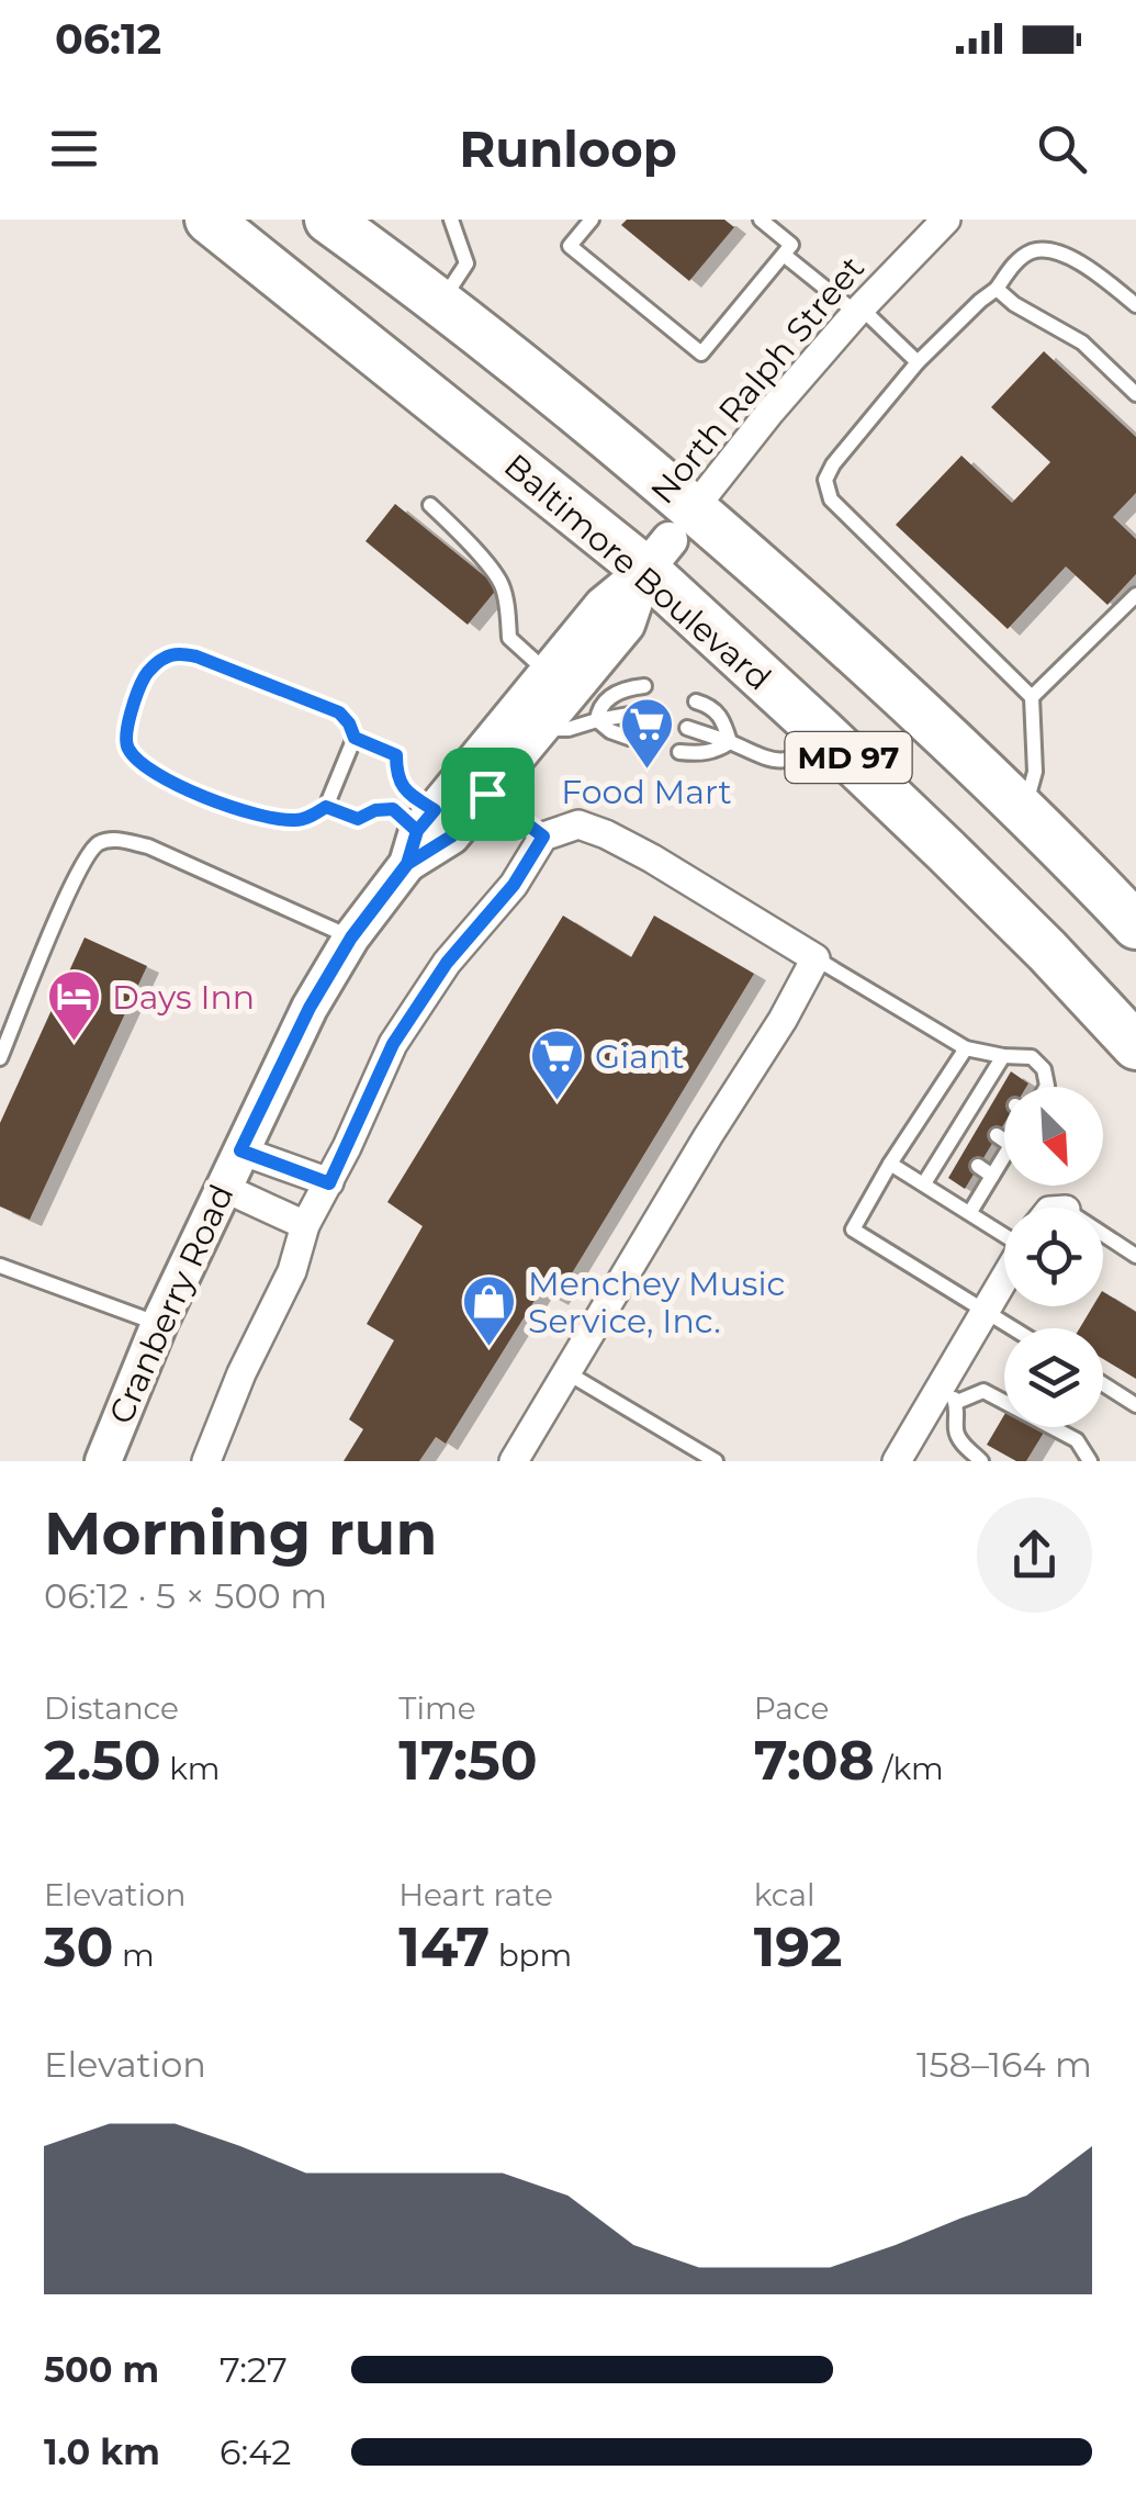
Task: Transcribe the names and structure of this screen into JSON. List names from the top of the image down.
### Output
{
  "streets": {
    "highway": ["Baltimore Boulevard", "MD 97"],
    "street": ["North Ralph Street", "Cranberry Road"]
  },
  "crossings": [
    ["North Ralph Street", "Baltimore Boulevard"],
    ["North Ralph Street", "Cranberry Road"],
    ["Baltimore Boulevard", "Cranberry Road"]
  ],
  "places": {
    "supermarket": ["Food Mart", "Giant"],
    "hotel": ["Days Inn"],
    "shop": ["Menchey Music Service, Inc."]
  },
  "north": "bottom right",
  "page": {
    "status": "06:12",
    "header": "Runloop",
    "heading": ["Morning run", "06:12 · 5 × 500 m"],
    "stats": [
      ["Distance", "2.50 km"],
      ["Time", "17:50"],
      ["Pace", "7:08 /km"],
      ["Elevation", "30 m"],
      ["Heart rate", "147 bpm"],
      ["kcal", "192"]
    ],
    "chart": ["Elevation", "158–164 m"],
    "list": [
      {
        "name": "500 m",
        "note": "7:27"
      },
      {
        "name": "1.0 km",
        "note": "6:42"
      }
    ]
  }
}
